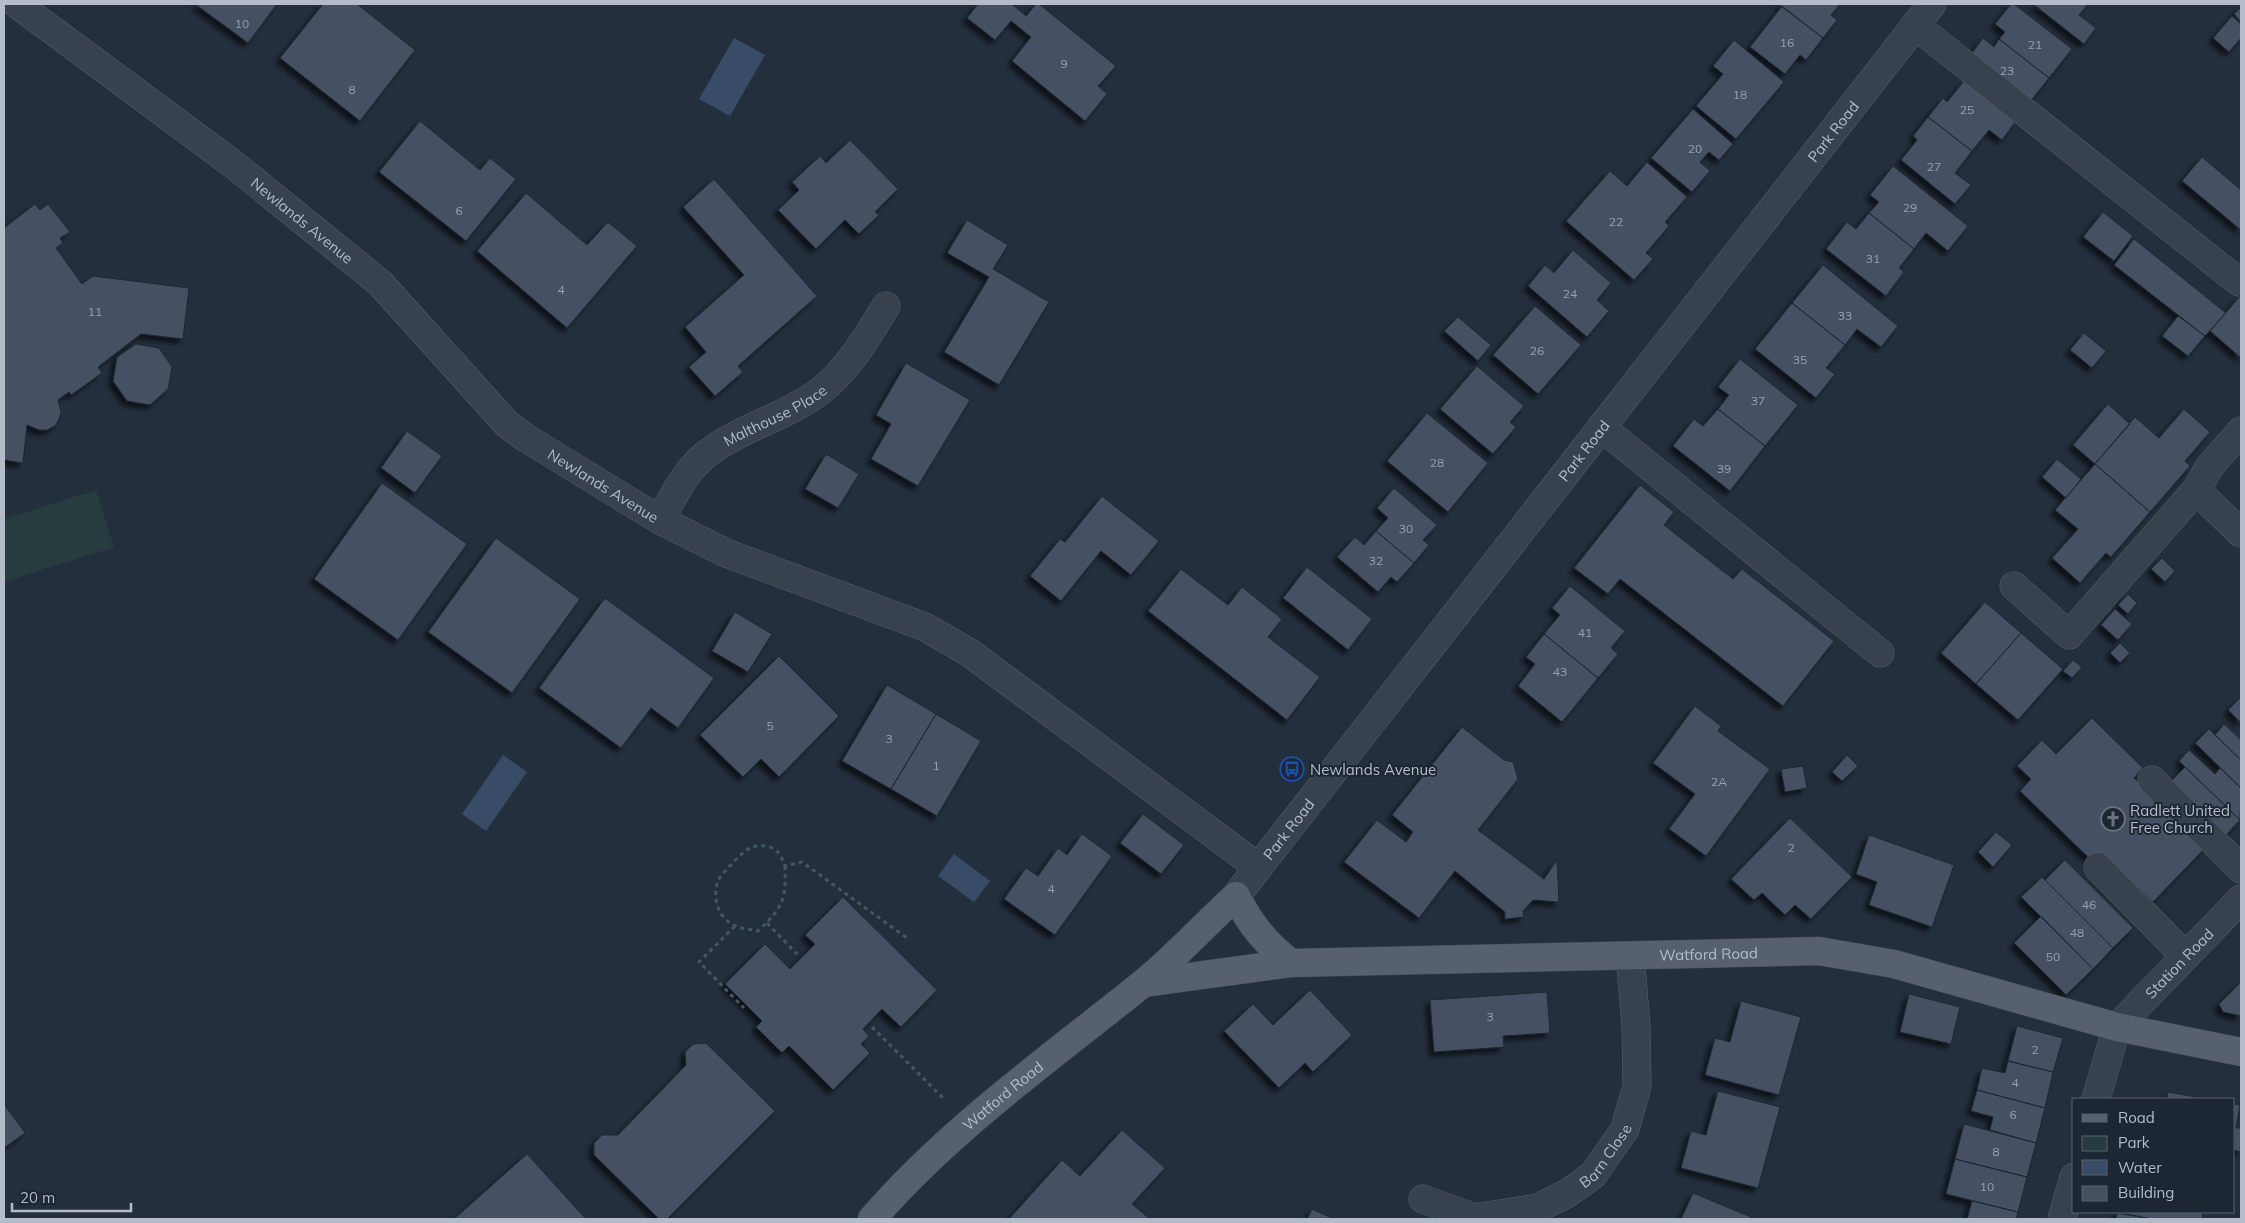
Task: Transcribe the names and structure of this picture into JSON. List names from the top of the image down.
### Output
{
  "streets": {
    "main road": ["Watford Road"],
    "street": [
      "Park Road",
      "Newlands Avenue",
      "Malthouse Place",
      "Station Road",
      "Barn Close"
    ]
  },
  "crossings": [
    ["Park Road", "Newlands Avenue"],
    ["Park Road", "Watford Road"],
    ["Newlands Avenue", "Malthouse Place"],
    ["Watford Road", "Station Road"],
    ["Watford Road", "Barn Close"]
  ],
  "places": {
    "bus stop": ["Newlands Avenue"],
    "church": ["Radlett United Free Church"]
  },
  "house_numbers": [
    "10",
    "16",
    "21",
    "9",
    "23",
    "8",
    "18",
    "25",
    "20",
    "27",
    "29",
    "6",
    "22",
    "31",
    "4",
    "24",
    "11",
    "33",
    "26",
    "35",
    "37",
    "28",
    "39",
    "30",
    "32",
    "41",
    "43",
    "5",
    "3",
    "1",
    "2A",
    "2",
    "4",
    "46",
    "48",
    "50",
    "3",
    "2",
    "4",
    "6",
    "8",
    "10"
  ],
  "legend": [
    "Road",
    "Park",
    "Water",
    "Building"
  ],
  "scale_bar": "20 m"
}
